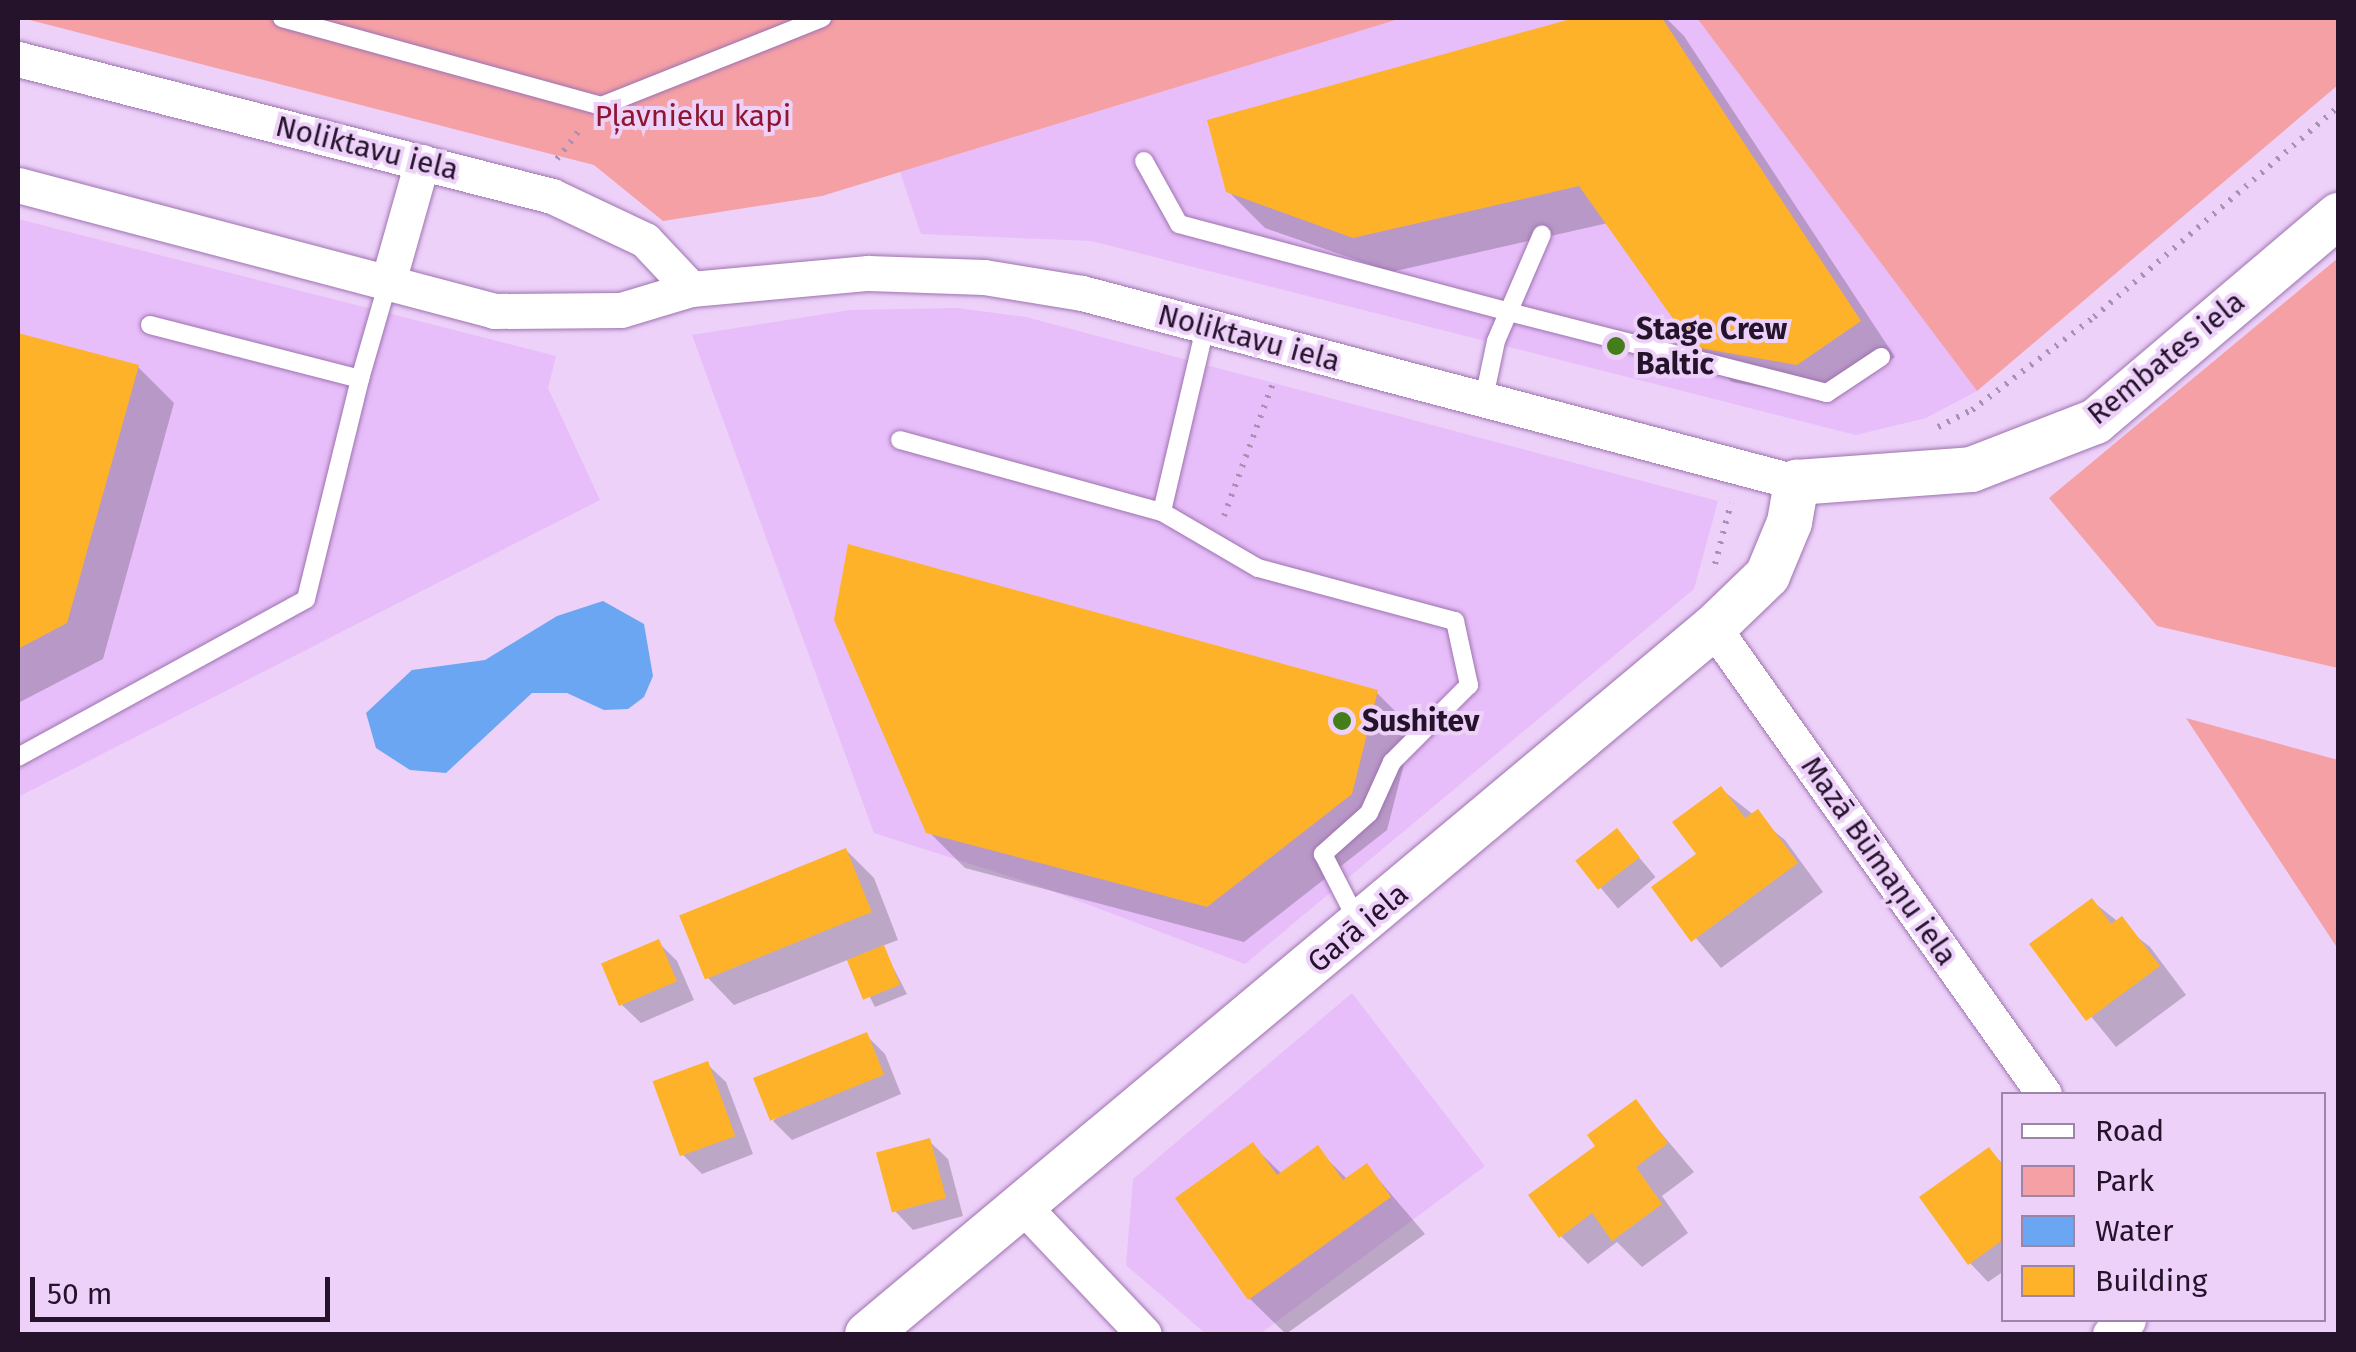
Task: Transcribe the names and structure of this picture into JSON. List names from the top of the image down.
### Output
{
  "streets": {
    "street": [
      "Noliktavu iela",
      "Rembates iela",
      "Mazā Būmaņu iela",
      "Garā iela"
    ]
  },
  "crossings": [
    ["Noliktavu iela", "Rembates iela"],
    ["Noliktavu iela", "Garā iela"],
    ["Rembates iela", "Garā iela"],
    ["Mazā Būmaņu iela", "Garā iela"]
  ],
  "parks": ["Pļavnieku kapi"],
  "places": ["Stage Crew Baltic", "Sushitev"],
  "legend": [
    "Road",
    "Park",
    "Water",
    "Building"
  ],
  "scale_bar": "50 m"
}
